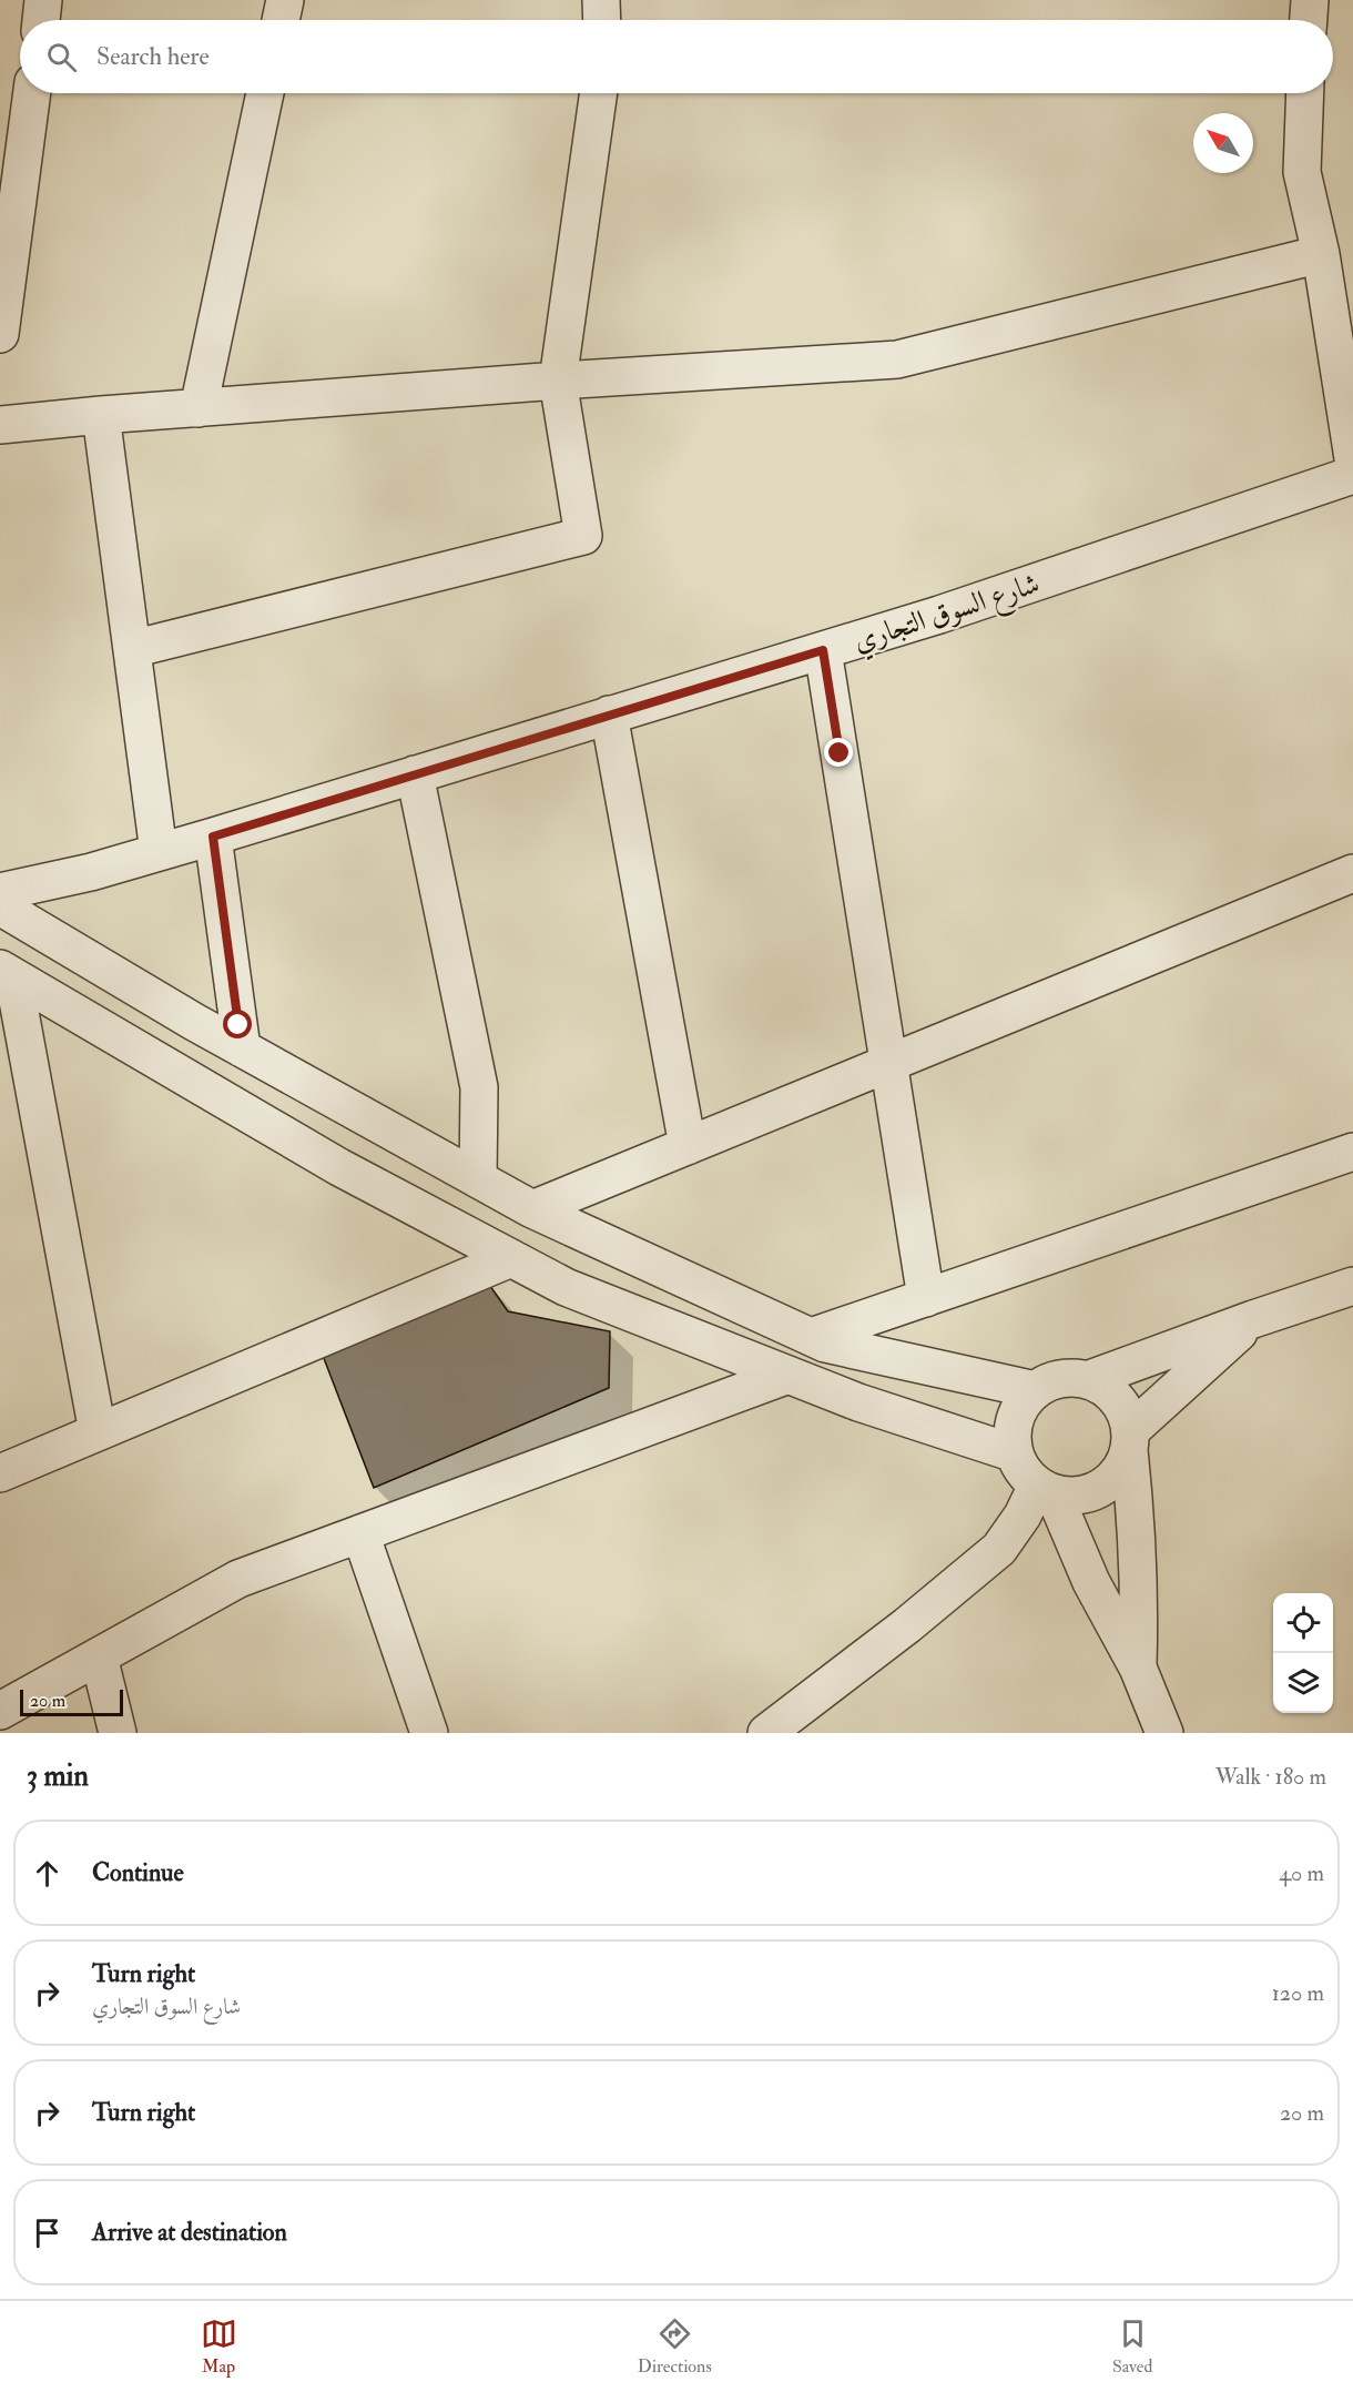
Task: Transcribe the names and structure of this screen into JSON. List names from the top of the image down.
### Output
{
  "streets": {
    "street": ["شارع السوق التجاري"]
  },
  "scale_bar": "20 m",
  "north": "top left",
  "page": {
    "search": "Search here",
    "scale": "20 m",
    "heading": ["3 min", "Walk · 180 m"],
    "list": [
      ["Continue", "40 m"],
      ["Turn right", "شارع السوق التجاري", "120 m"],
      ["Turn right", "20 m"],
      "Arrive at destination"
    ],
    "nav": ["Map", "Directions", "Saved"]
  }
}
